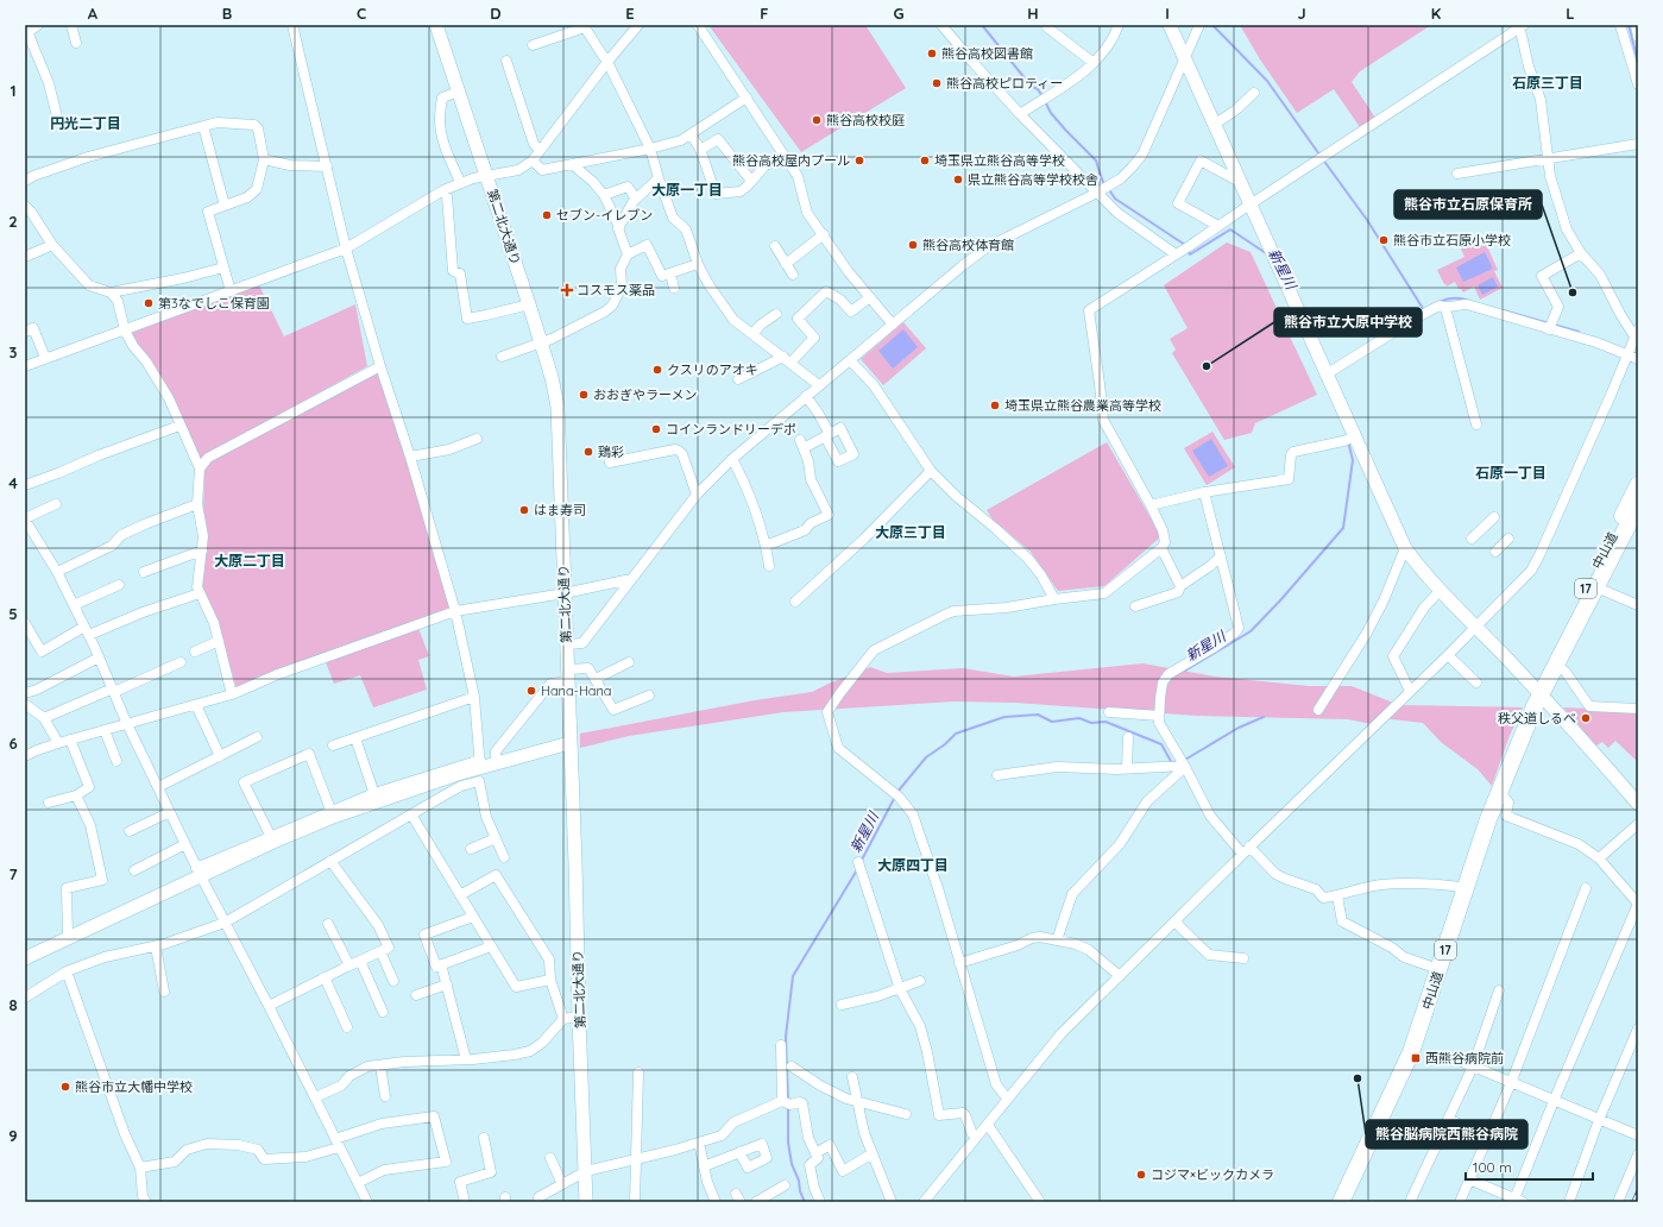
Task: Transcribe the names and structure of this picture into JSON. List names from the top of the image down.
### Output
{
  "streets": {
    "highway": ["中山道", "17"],
    "street": ["第二北大通り"]
  },
  "districts": [
    "石原三丁目",
    "円光二丁目",
    "大原一丁目",
    "石原一丁目",
    "大原三丁目",
    "大原二丁目",
    "大原四丁目"
  ],
  "water": ["新星川"],
  "places": {
    "other": [
      "熊谷高校図書館",
      "熊谷高校ピロティー",
      "熊谷高校校庭",
      "熊谷高校屋内プール",
      "埼玉県立熊谷高等学校",
      "県立熊谷高等学校校舎",
      "セブン-イレブン",
      "熊谷市立石原小学校",
      "熊谷高校体育館",
      "熊谷市立石原保育所",
      "第3なでしこ保育園",
      "熊谷市立大原中学校",
      "クスリのアオキ",
      "おおぎやラーメン",
      "埼玉県立熊谷農業高等学校",
      "コインランドリーデポ",
      "鶏彩",
      "はま寿司",
      "Hana-Hana",
      "秩父道しるべ",
      "熊谷脳病院西熊谷病院",
      "熊谷市立大幡中学校",
      "コジマ×ビックカメラ"
    ],
    "health": ["コスモス薬品"],
    "transit": ["西熊谷病院前"]
  },
  "scale_bar": "100 m",
  "grid": {
    "columns": [
      "A",
      "B",
      "C",
      "D",
      "E",
      "F",
      "G",
      "H",
      "I",
      "J",
      "K",
      "L"
    ],
    "rows": [
      "1",
      "2",
      "3",
      "4",
      "5",
      "6",
      "7",
      "8",
      "9"
    ]
  }
}
